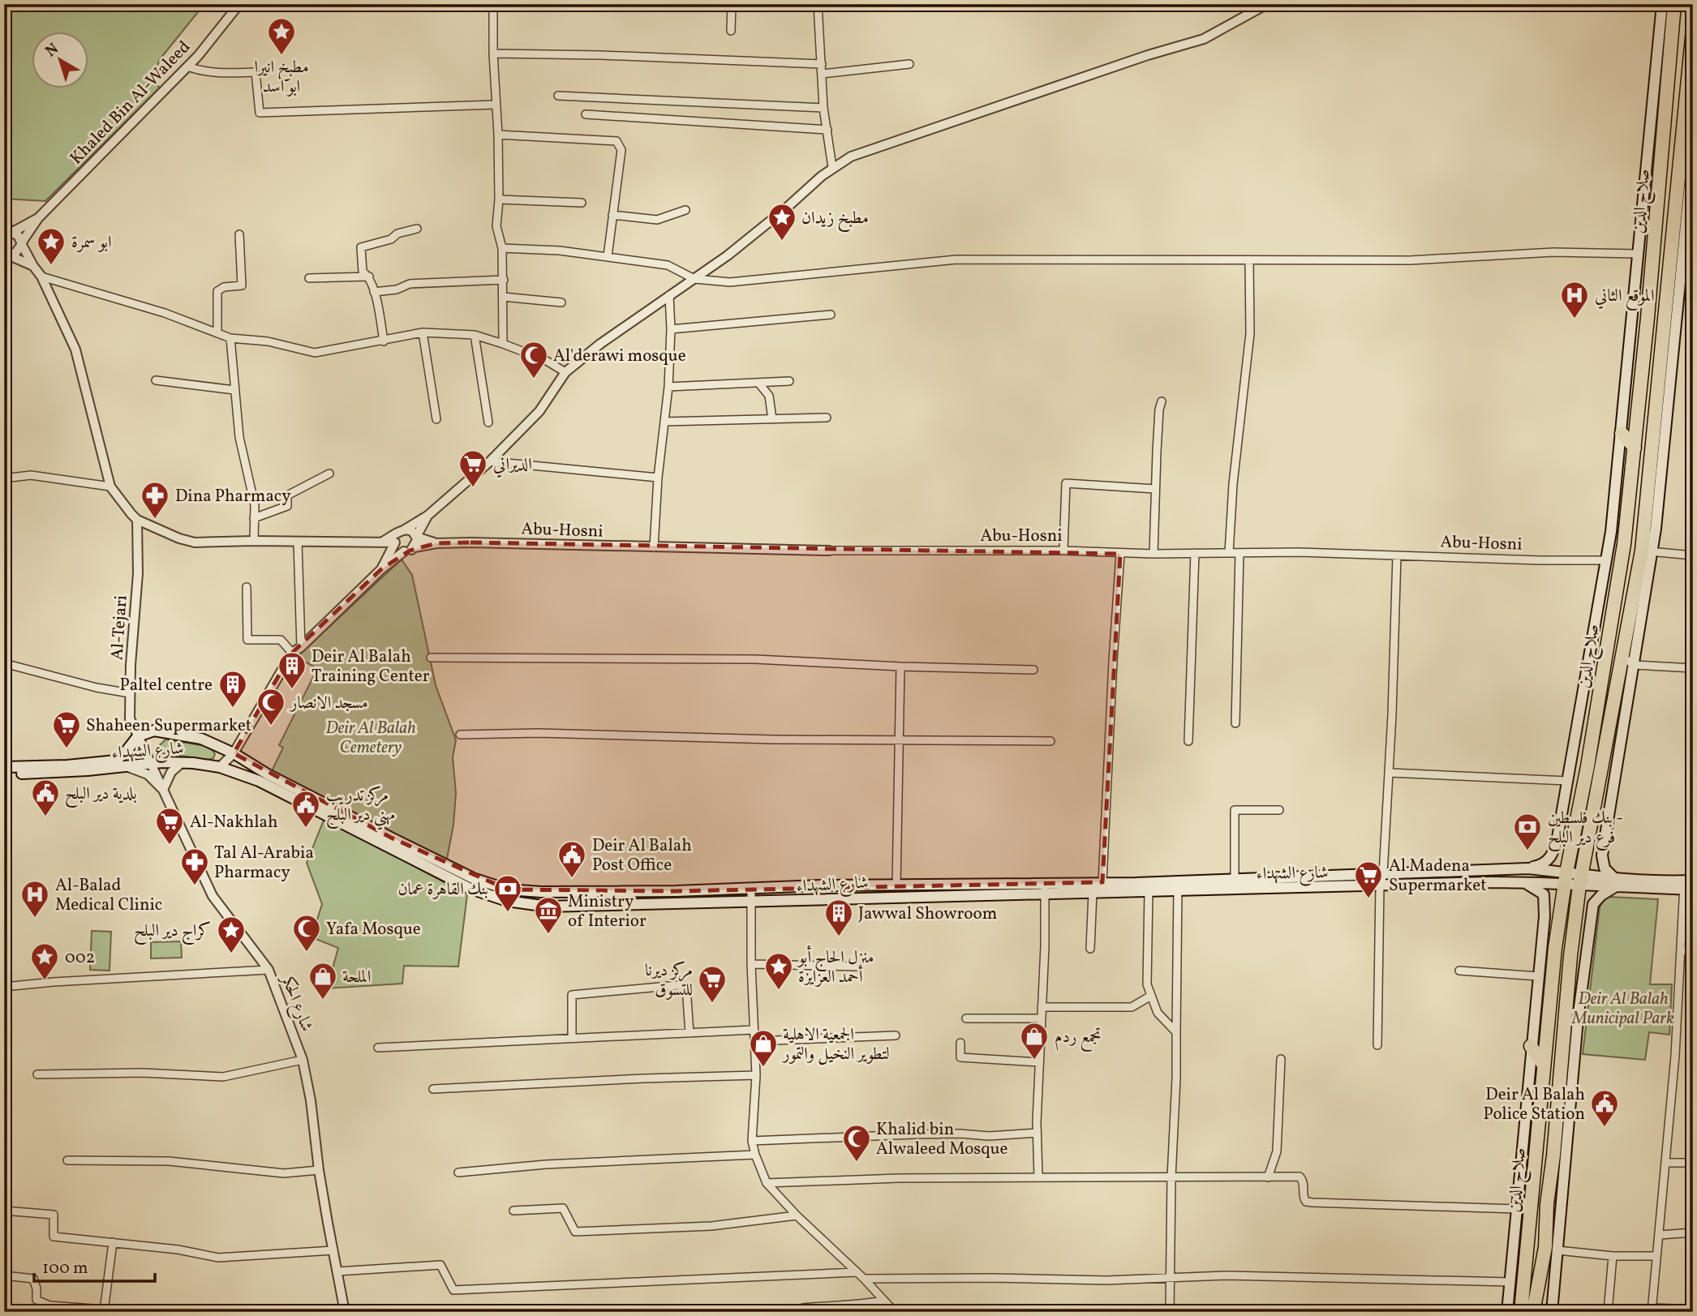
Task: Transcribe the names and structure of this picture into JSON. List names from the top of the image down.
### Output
{
  "streets": {
    "highway": ["صلاح الدين"],
    "main road": ["شارع الشهداء"],
    "street": [
      "Khaled Bin Al-Waleed",
      "Abu-Hosni",
      "Al-Tejari",
      "شارع الحكر"
    ]
  },
  "crossings": [
    ["صلاح الدين", "شارع الشهداء"],
    ["Al-Tejari", "شارع الشهداء"],
    ["Al-Tejari", "شارع الحكر"],
    ["شارع الشهداء", "شارع الحكر"]
  ],
  "parks": ["Deir Al Balah Cemetery", "Deir Al Balah Municipal Park"],
  "places": {
    "place": [
      "مطبخ انيرا ابو اسد",
      "مطبخ زيدان",
      "ابو سمرة",
      "كراج دير البلح",
      "002",
      "منزل الحاج أبو أحمد العزايزة"
    ],
    "hospital": ["الموقع الثاني", "Al-Balad Medical Clinic"],
    "mosque": [
      "Al'derawi mosque",
      "مسجد الانصار",
      "Yafa Mosque",
      "Khalid bin Alwaleed Mosque"
    ],
    "supermarket": [
      "الديراني",
      "Shaheen Supermarket",
      "Al-Nakhlah",
      "Al Madena Supermarket",
      "مركز ديرنا للتسوق"
    ],
    "pharmacy": ["Dina Pharmacy", "Tal Al-Arabia Pharmacy"],
    "building": ["Deir Al Balah Training Center", "Paltel centre", "Jawwal Showroom"],
    "public building": [
      "بلدية دير البلح",
      "مركز تدريب مهني دير البلح",
      "Deir Al Balah Post Office",
      "Deir Al Balah Police Station"
    ],
    "bank": ["بنك فلسطين - فرع دير البلح", "بنك القاهرة عمان"],
    "museum": ["Ministry of Interior"],
    "shop": ["الملحة", "تجمع ردم", "الجمعية الاهلية لتطوير النخيل والتمور"]
  },
  "scale_bar": "100 m",
  "north": "top left"
}
